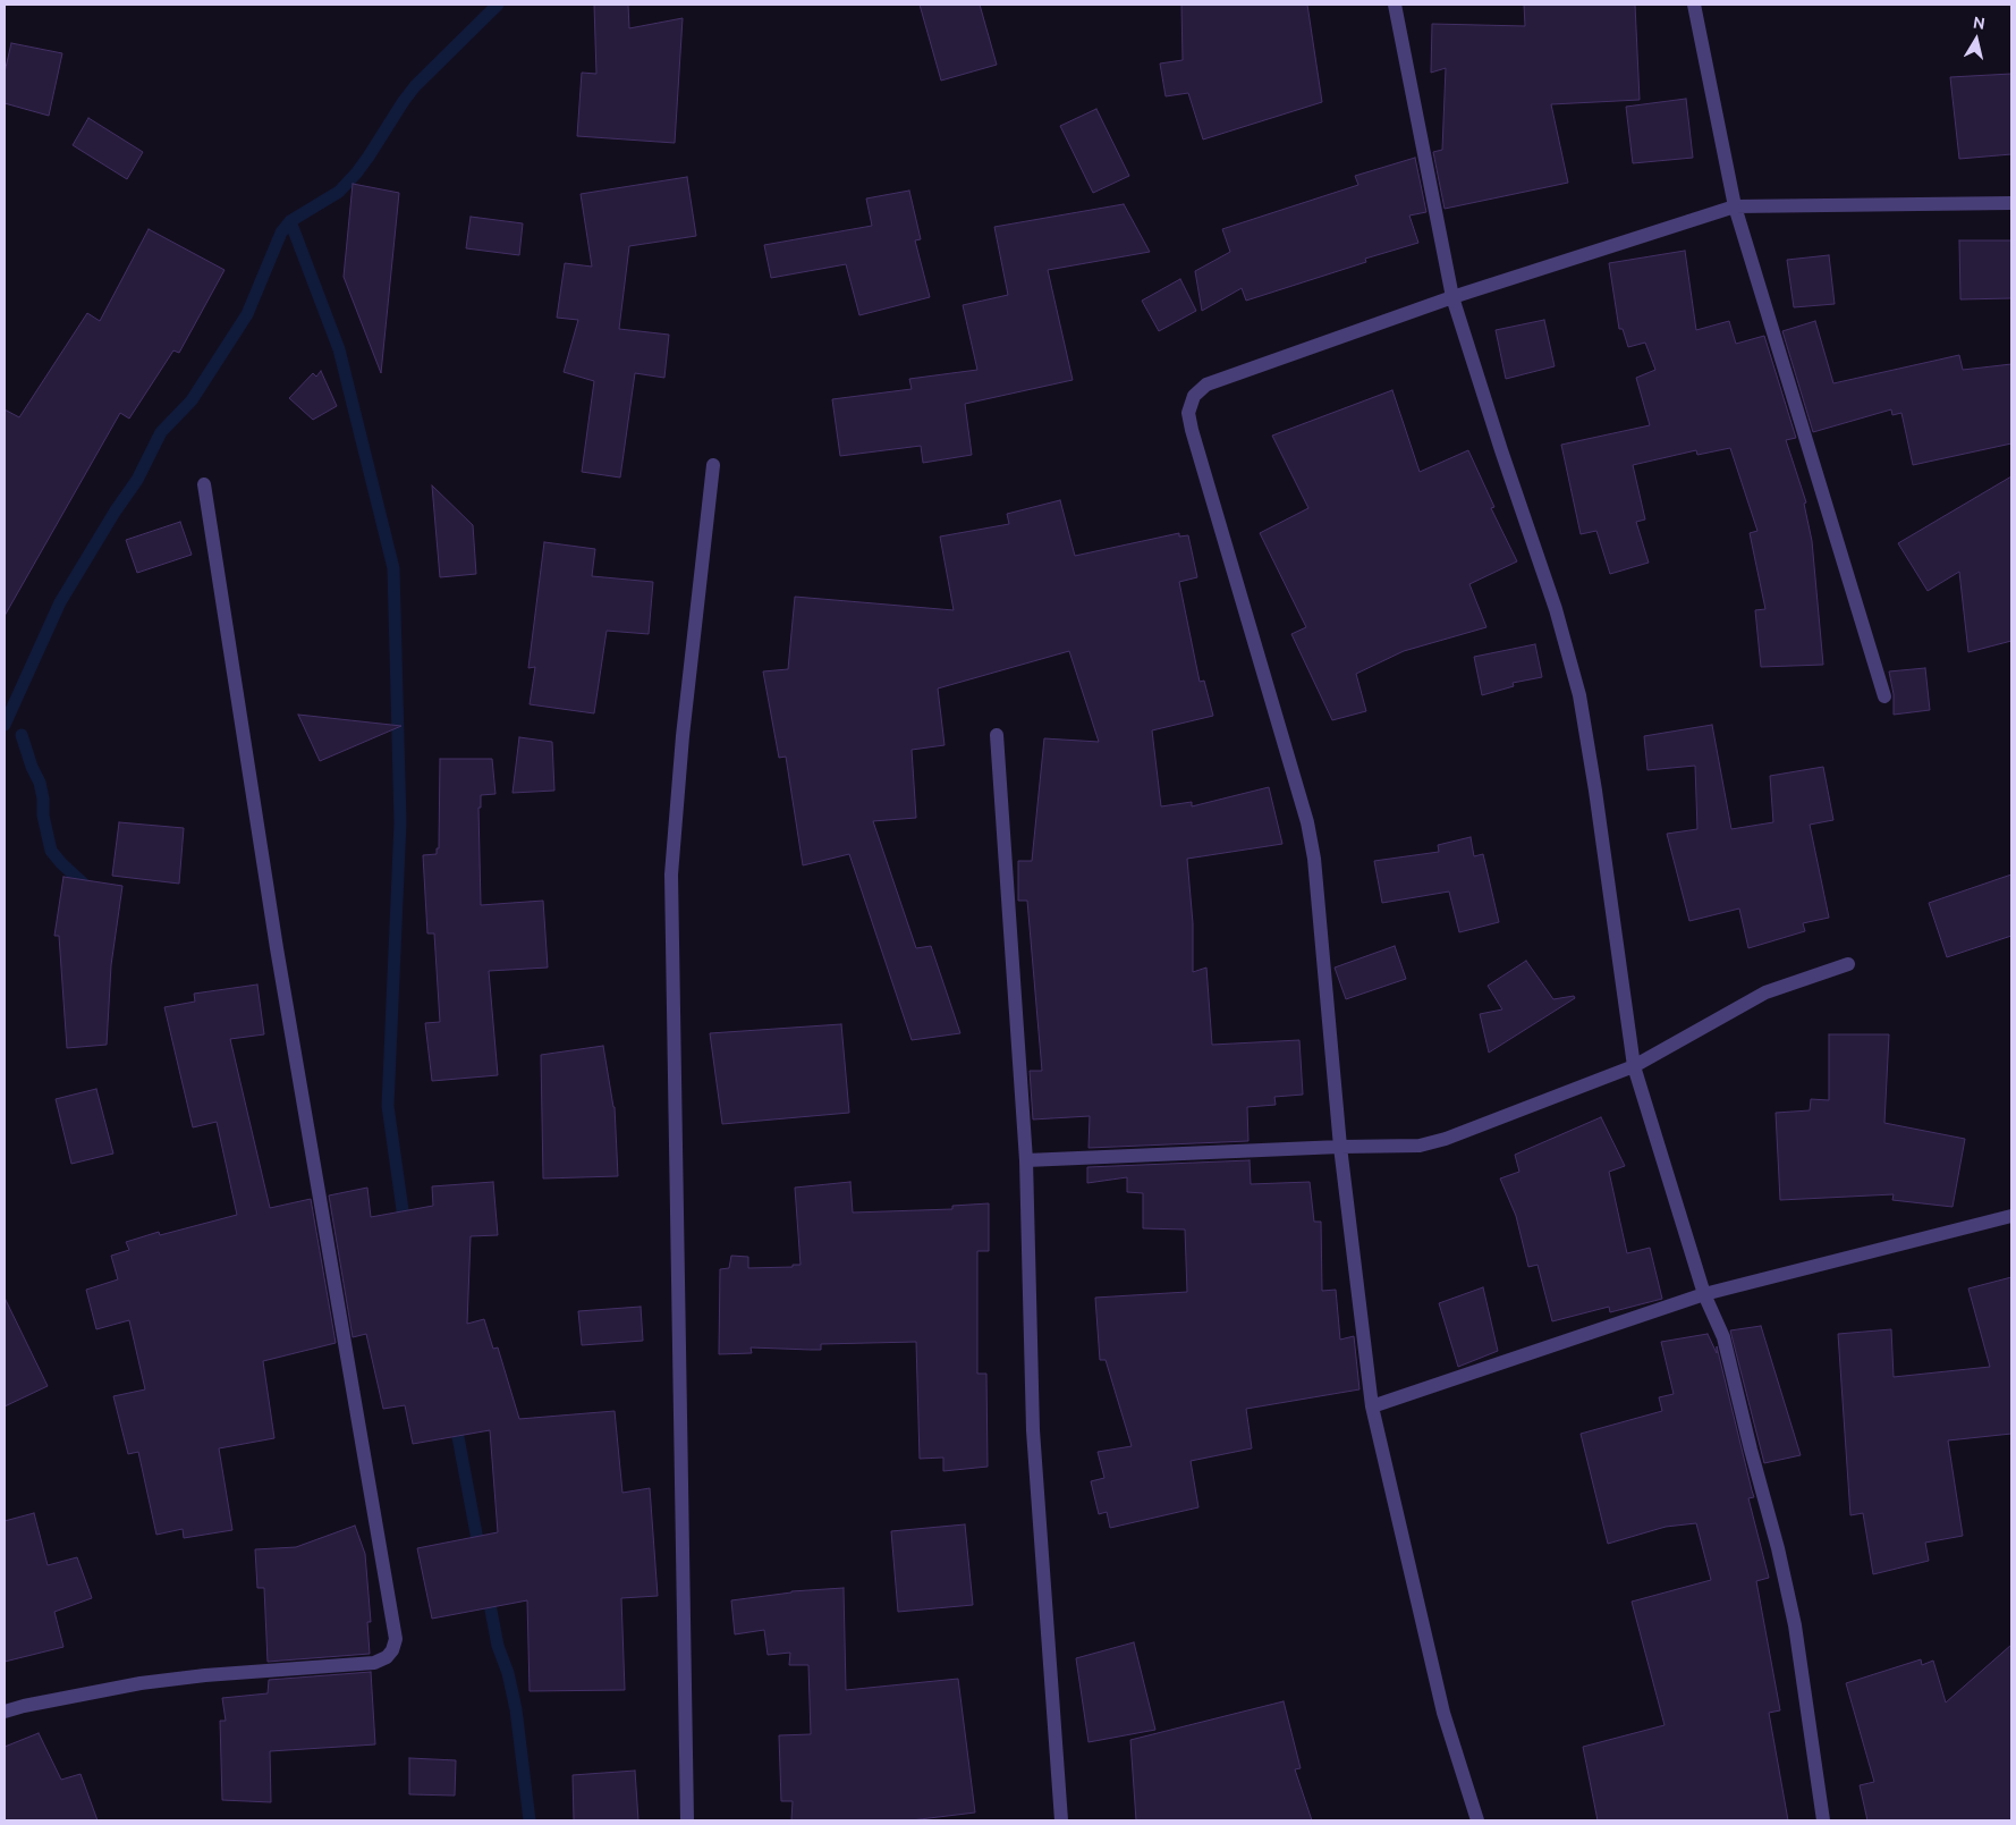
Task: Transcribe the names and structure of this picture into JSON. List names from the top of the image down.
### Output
{
  "north": "top"
}
